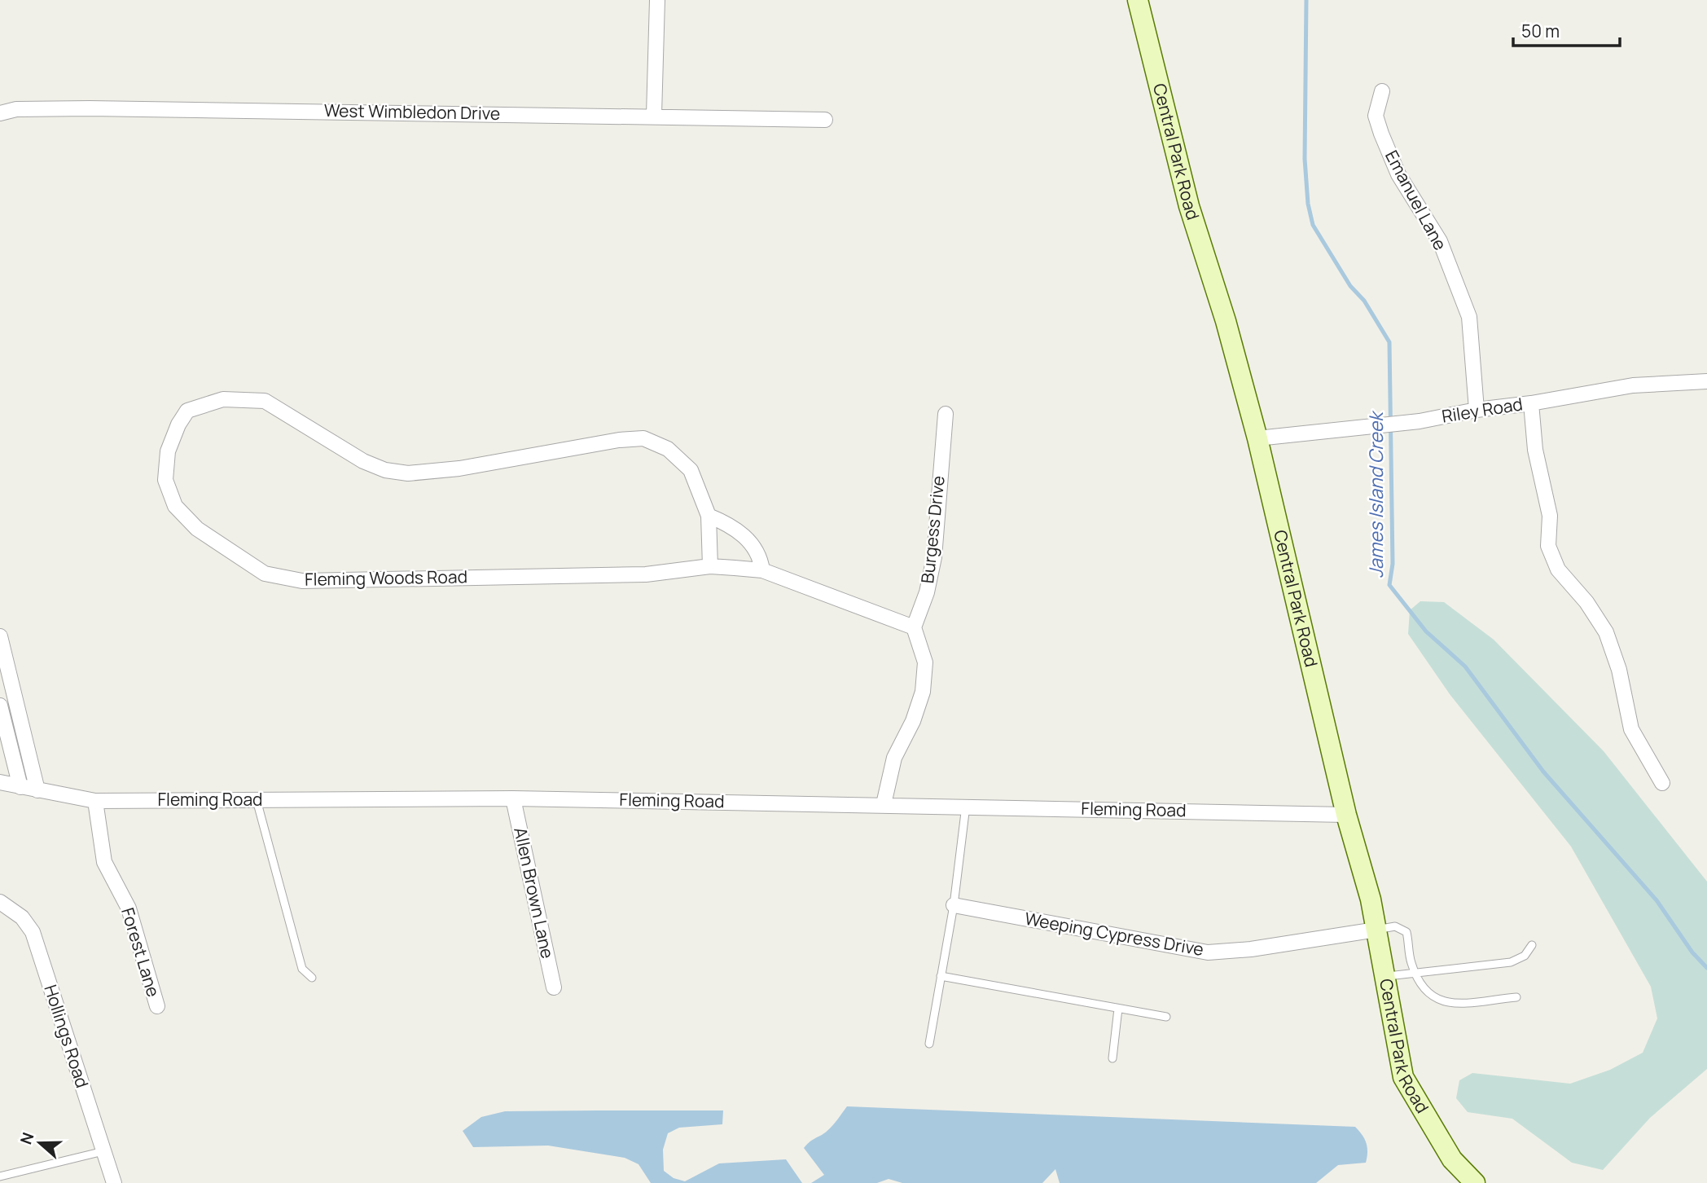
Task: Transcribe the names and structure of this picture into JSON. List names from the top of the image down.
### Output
{
  "streets": {
    "street": [
      "West Wimbledon Drive",
      "Central Park Road",
      "Emanuel Lane",
      "Riley Road",
      "Burgess Drive",
      "Fleming Woods Road",
      "Fleming Road",
      "Allen Brown Lane",
      "Weeping Cypress Drive",
      "Forest Lane",
      "Hollings Road"
    ]
  },
  "crossings": [
    ["Central Park Road", "Riley Road"],
    ["Central Park Road", "Fleming Road"],
    ["Central Park Road", "Weeping Cypress Drive"],
    ["Emanuel Lane", "Riley Road"],
    ["Burgess Drive", "Fleming Woods Road"],
    ["Fleming Road", "Allen Brown Lane"],
    ["Fleming Road", "Forest Lane"]
  ],
  "water": ["James Island Creek"],
  "scale_bar": "50 m",
  "north": "left"
}
